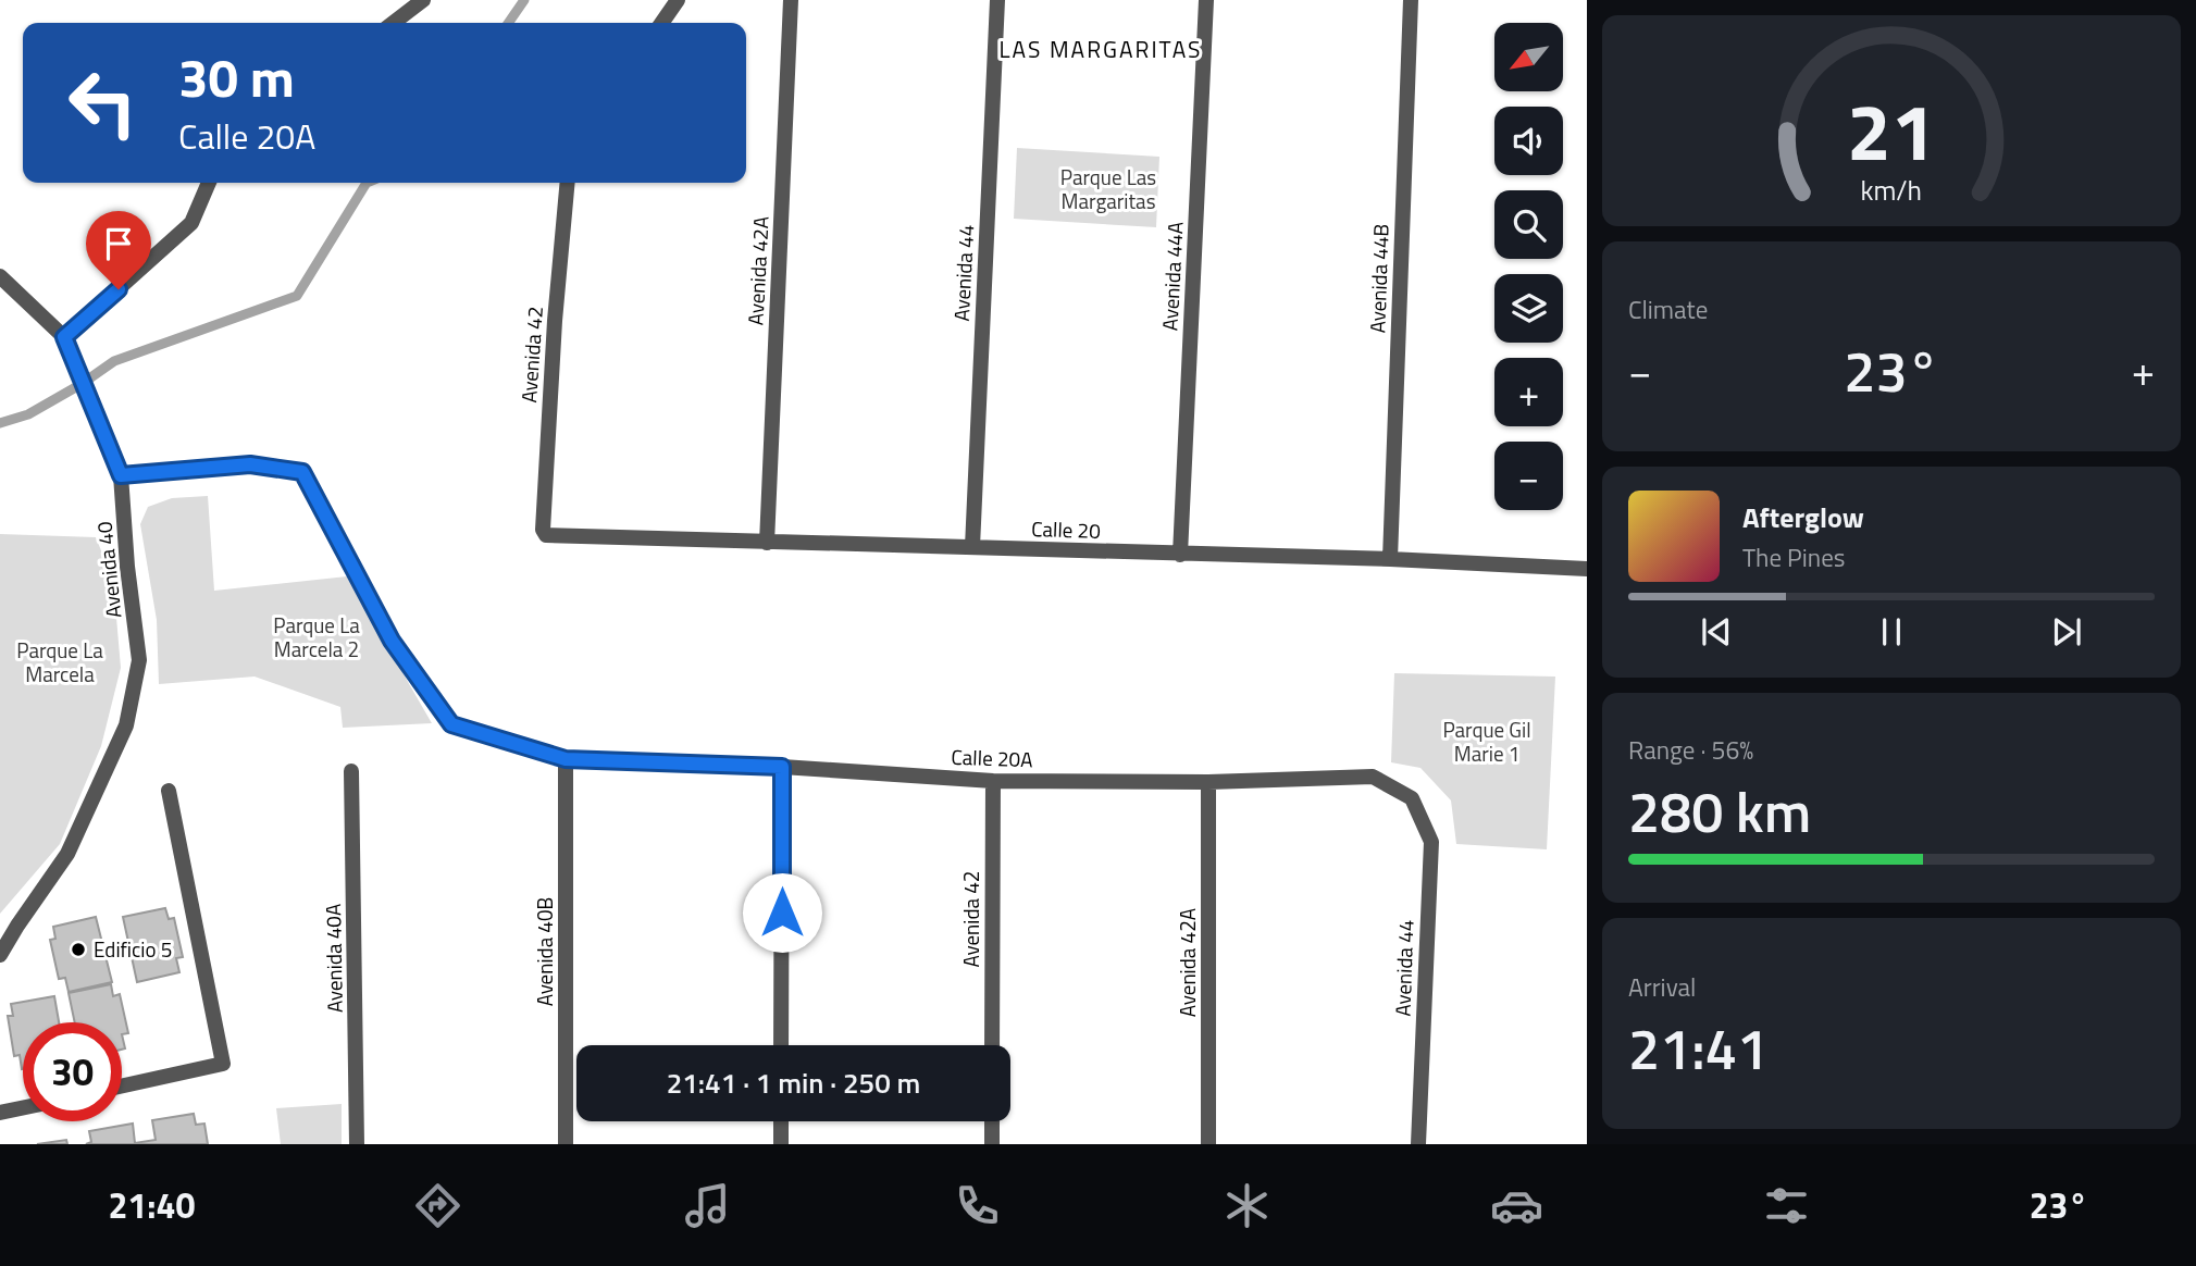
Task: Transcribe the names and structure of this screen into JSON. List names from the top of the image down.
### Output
{
  "streets": {
    "street": [
      "Avenida 42A",
      "Avenida 44",
      "Avenida 44A",
      "Avenida 44B",
      "Avenida 42",
      "Calle 20",
      "Avenida 40",
      "Calle 20A",
      "Avenida 40B",
      "Avenida 40A"
    ]
  },
  "crossings": [
    ["Avenida 42A", "Calle 20"],
    ["Avenida 42A", "Calle 20A"],
    ["Avenida 44", "Calle 20"],
    ["Avenida 44", "Calle 20A"],
    ["Avenida 44A", "Calle 20"],
    ["Avenida 44B", "Calle 20"],
    ["Avenida 42", "Calle 20"],
    ["Avenida 42", "Calle 20A"],
    ["Calle 20A", "Avenida 40B"]
  ],
  "districts": ["LAS MARGARITAS"],
  "parks": [
    "Parque Las Margaritas",
    "Parque La Marcela 2",
    "Parque La Marcela",
    "Parque Gil Marie 1"
  ],
  "places": ["Edificio 5"],
  "north": "bottom left",
  "page": {
    "map_buttons": ["+", "−"],
    "turn": ["30 m", "Calle 20A"],
    "tile": [
      "Climate",
      ["Range · 56%", "280 km"],
      ["Arrival", "21:41"]
    ],
    "heat": ["−", "23°", "+"],
    "song": ["Afterglow", "The Pines"],
    "limit": "30",
    "trip": "21:41 · 1 min · 250 m",
    "tabs": ["21:40", "23°"],
    "gauge": ["21", "km/h"]
  }
}
